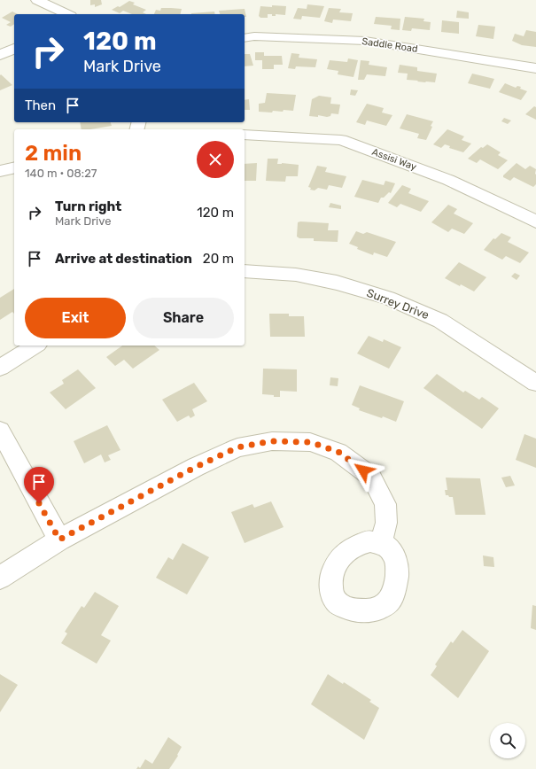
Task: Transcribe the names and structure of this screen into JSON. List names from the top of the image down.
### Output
{
  "streets": {
    "street": ["Saddle Road", "Assisi Way", "Surrey Drive"]
  },
  "page": {
    "turn": ["120 m", "Mark Drive"],
    "then": "Then",
    "heading": ["2 min", "140 m · 08:27"],
    "list": [
      {
        "name": "Turn right",
        "note": "Mark Drive",
        "value": "120 m"
      },
      {
        "name": "Arrive at destination",
        "value": "20 m"
      }
    ],
    "buttons": ["Exit", "Share"]
  }
}
